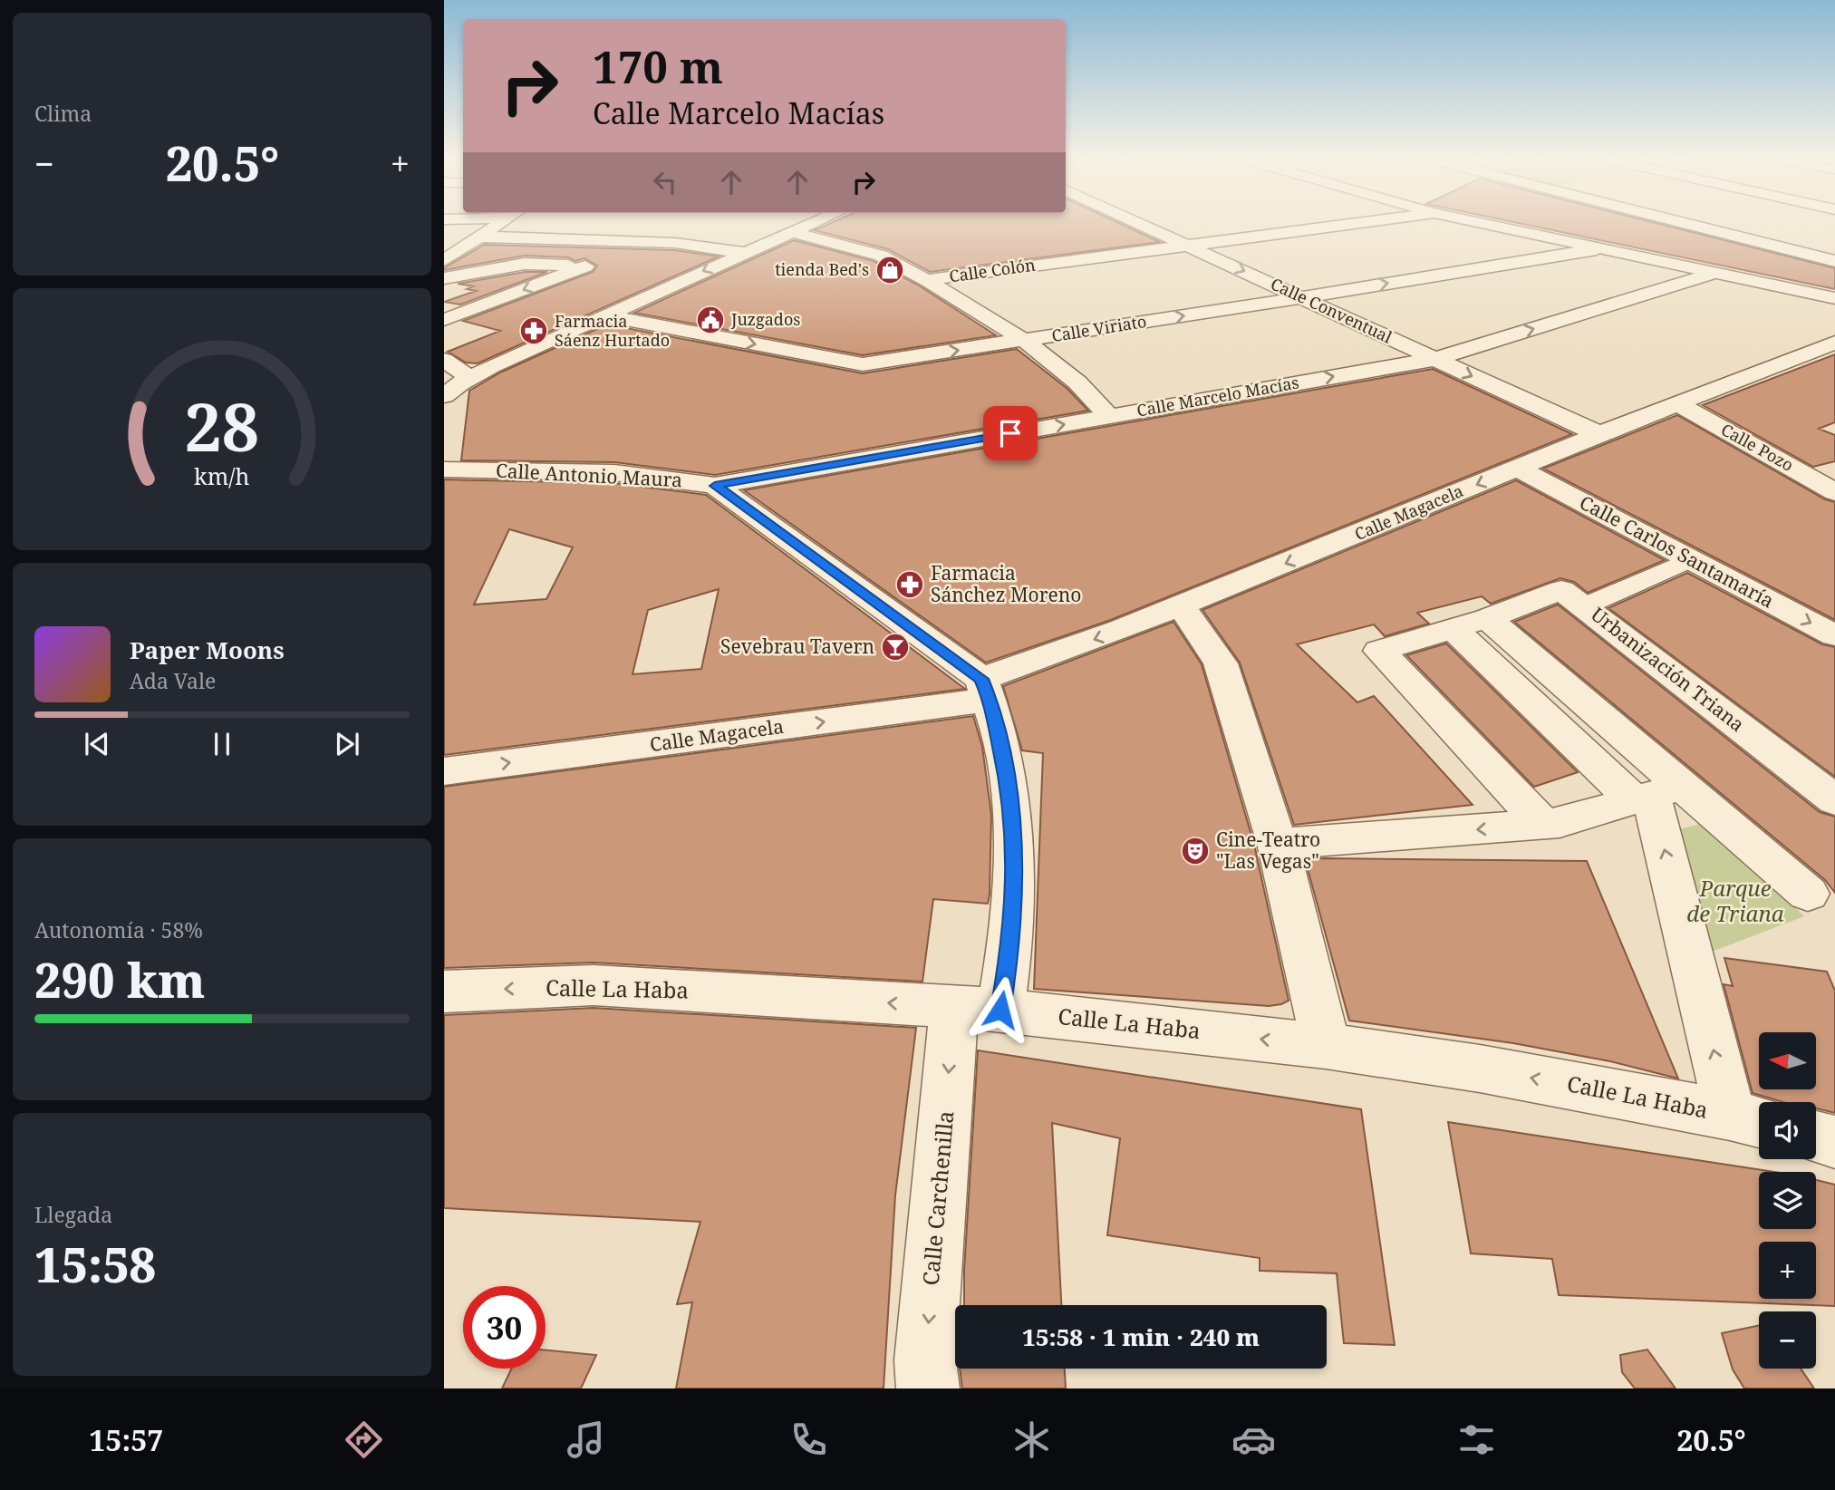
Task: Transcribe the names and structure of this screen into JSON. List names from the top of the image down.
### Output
{
  "streets": {
    "street": [
      "Calle Colón",
      "Calle Conventual",
      "Calle Viriato",
      "Calle Marcelo Macías",
      "Calle Pozo",
      "Calle Antonio Maura",
      "Calle Magacela",
      "Calle Carlos Santamaría",
      "Urbanización Triana",
      "Calle La Haba",
      "Calle Carchenilla"
    ]
  },
  "crossings": [
    ["Calle Colón", "Calle Conventual"],
    ["Calle Conventual", "Calle Viriato"],
    ["Calle Conventual", "Calle Marcelo Macías"],
    ["Calle Conventual", "Calle Magacela"],
    ["Calle Marcelo Macías", "Calle Antonio Maura"],
    ["Calle Pozo", "Calle Magacela"],
    ["Calle Antonio Maura", "Calle Magacela"],
    ["Calle Magacela", "Calle Carlos Santamaría"],
    ["Calle La Haba", "Calle Carchenilla"]
  ],
  "one_way": ["Calle La Haba", "Calle Carchenilla"],
  "parks": ["Parque de Triana"],
  "places": {
    "shop": ["tienda Bed's"],
    "public building": ["Juzgados"],
    "pharmacy": ["Farmacia Sáenz Hurtado", "Farmacia Sánchez Moreno"],
    "bar": ["Sevebrau Tavern"],
    "theatre": ["Cine-Teatro \"Las Vegas\""]
  },
  "north": "left",
  "page": {
    "tile": [
      "Clima",
      ["Autonomía · 58%", "290 km"],
      ["Llegada", "15:58"]
    ],
    "turn": ["170 m", "Calle Marcelo Macías"],
    "heat": ["−", "20.5°", "+"],
    "song": ["Paper Moons", "Ada Vale"],
    "map_buttons": ["+", "−"],
    "limit": "30",
    "trip": "15:58 · 1 min · 240 m",
    "tabs": ["15:57", "20.5°"],
    "gauge": ["28", "km/h"]
  }
}
